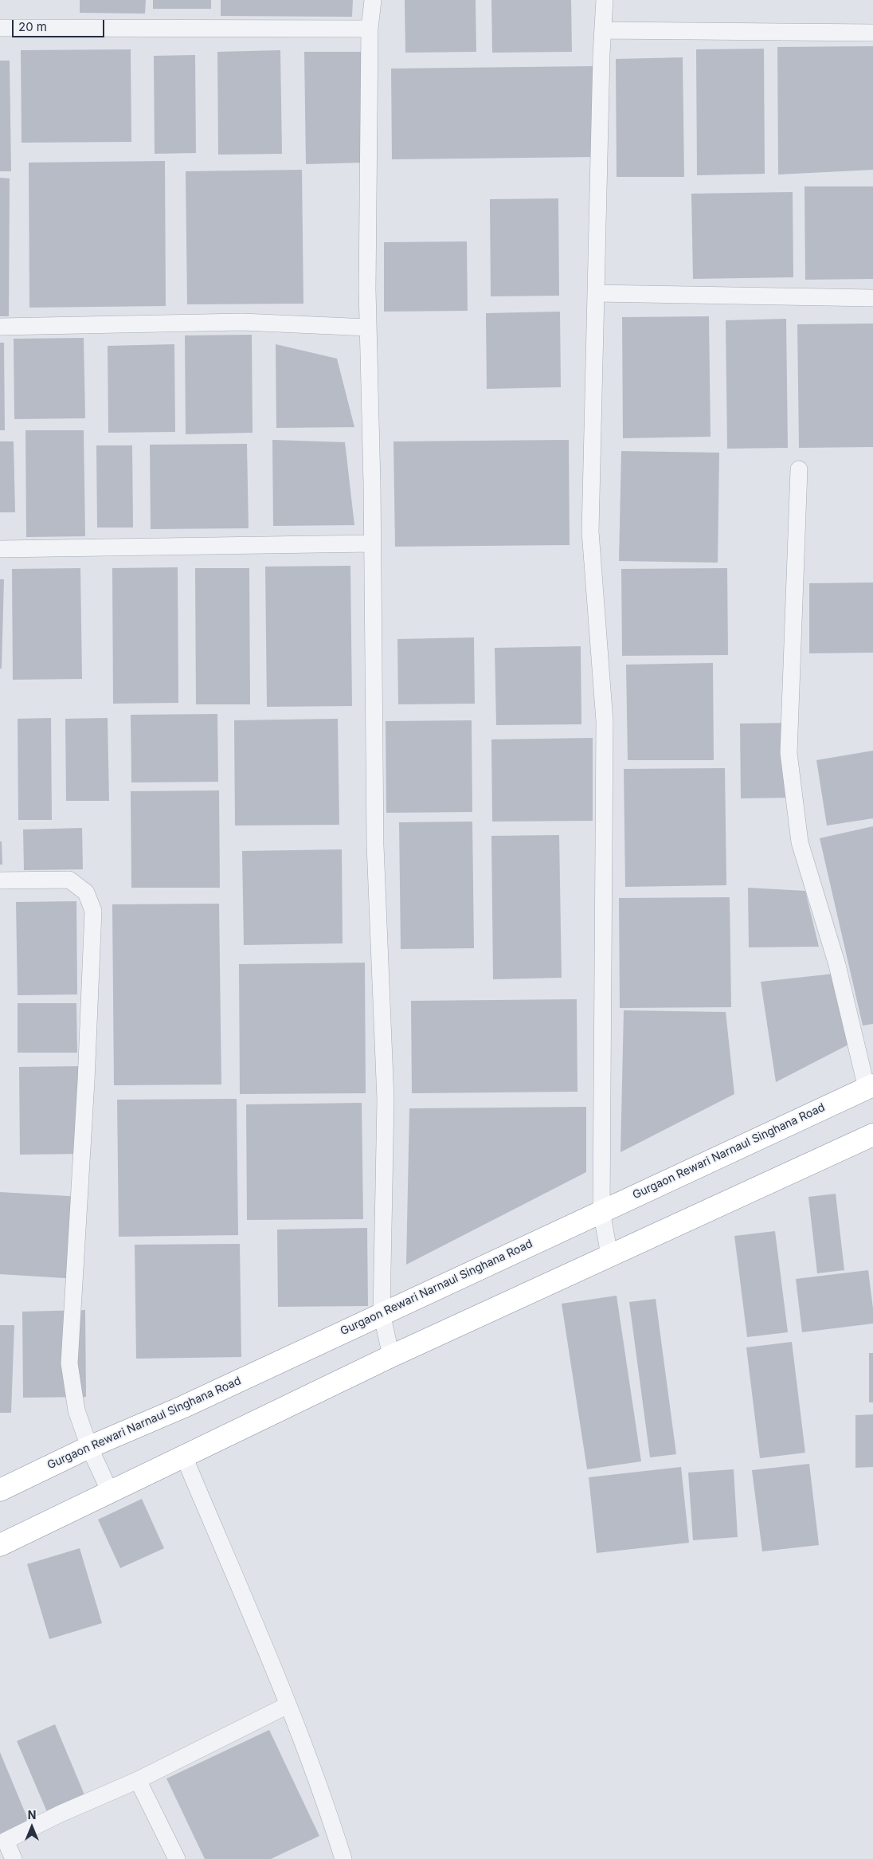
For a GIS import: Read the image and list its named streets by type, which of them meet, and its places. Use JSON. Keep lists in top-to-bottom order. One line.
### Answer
{"streets":{"highway":["Gurgaon Rewari Narnaul Singhana Road"]},"scale_bar":"20 m","north":"top"}
